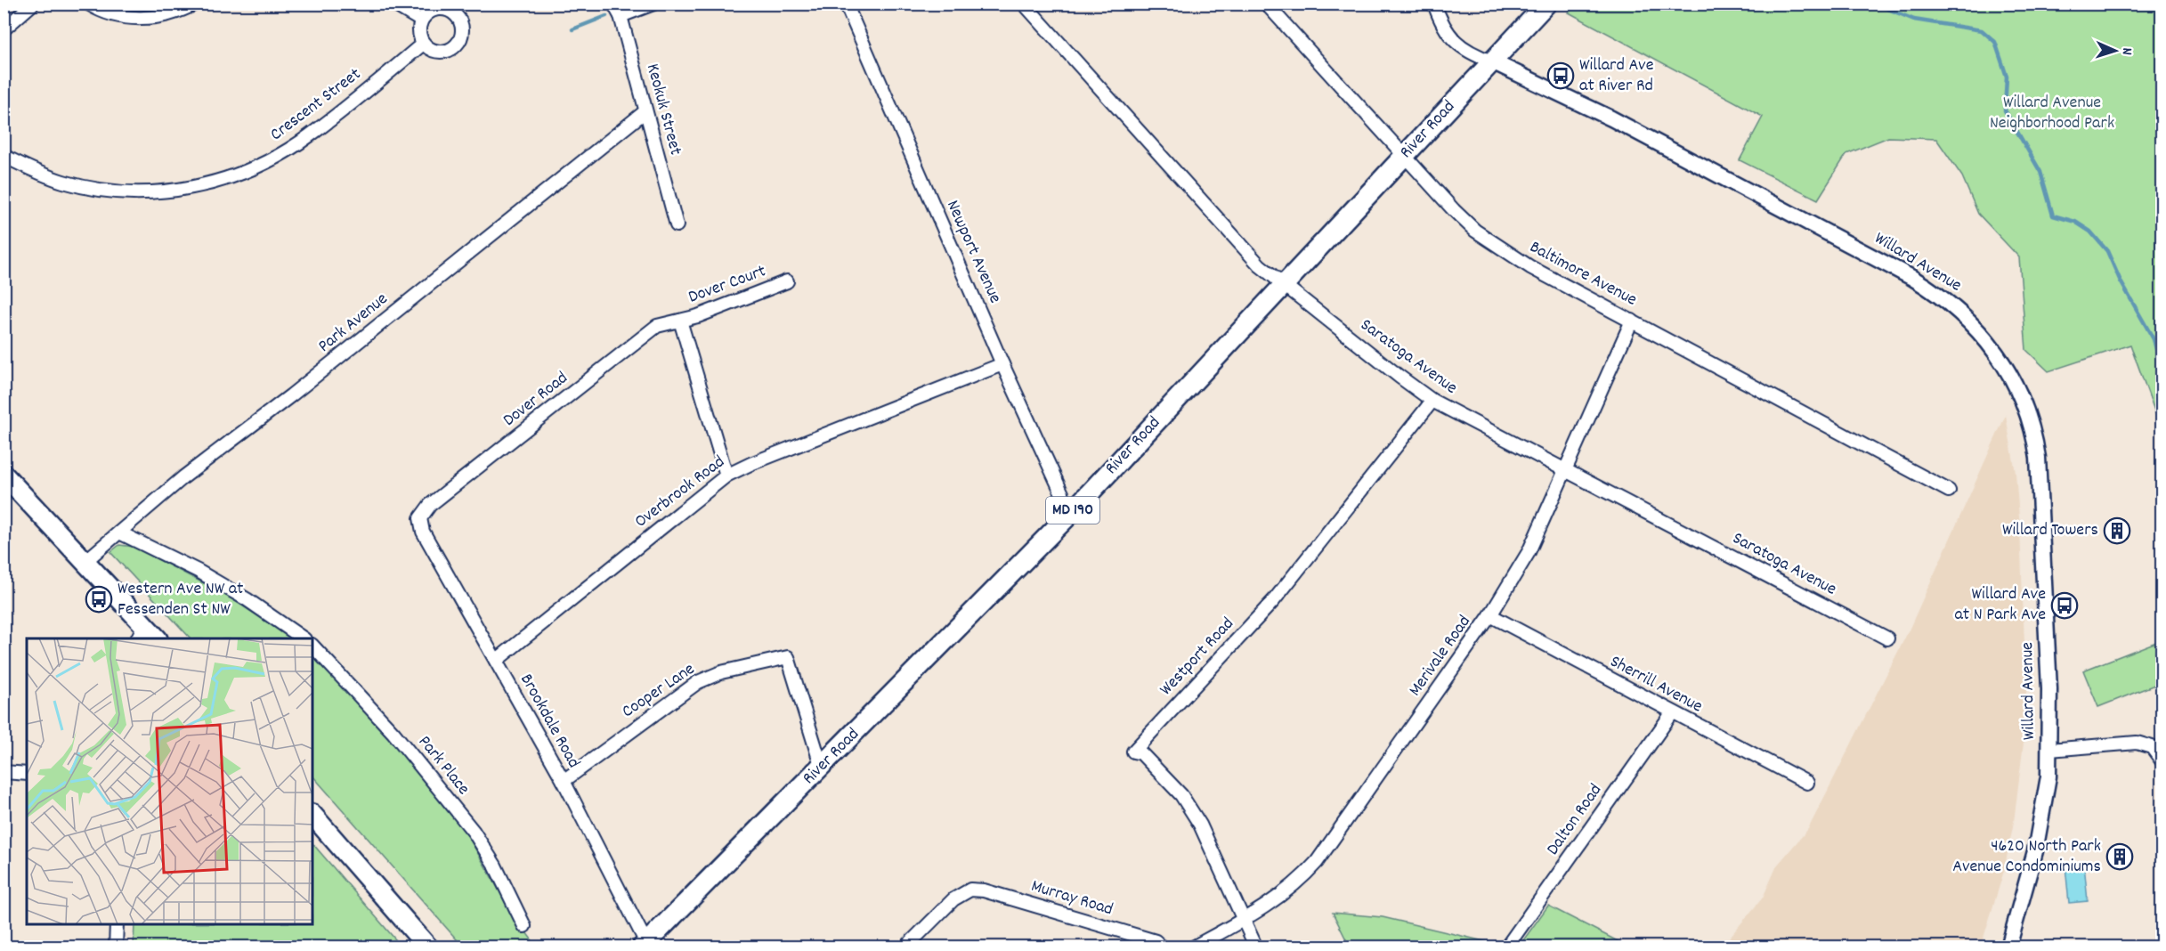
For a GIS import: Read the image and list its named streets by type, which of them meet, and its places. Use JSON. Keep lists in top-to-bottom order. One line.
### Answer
{"streets":{"main road":["River Road","MD 190"],"street":["Crescent Street","Keokuk Street","Newport Avenue","Willard Avenue","Baltimore Avenue","Dover Court","Park Avenue","Saratoga Avenue","Dover Road","Overbrook Road","Merivale Road","Westport Road","Sherrill Avenue","Cooper Lane","Brookdale Road","Park Place","Dalton Road","Murray Road"]},"crossings":[["Keokuk Street","Park Avenue"],["River Road","Newport Avenue"],["River Road","Willard Avenue"],["River Road","Baltimore Avenue"],["River Road","Saratoga Avenue"],["River Road","Cooper Lane"],["River Road","Brookdale Road"],["Newport Avenue","Overbrook Road"],["Baltimore Avenue","Merivale Road"],["Dover Court","Dover Road"],["Saratoga Avenue","Merivale Road"],["Saratoga Avenue","Westport Road"],["Dover Road","Brookdale Road"],["Overbrook Road","Brookdale Road"],["Merivale Road","Westport Road"],["Merivale Road","Sherrill Avenue"],["Sherrill Avenue","Dalton Road"],["Cooper Lane","Brookdale Road"]],"parks":["Willard Avenue Neighborhood Park"],"places":{"bus stop":["Willard Ave at River Rd","Western Ave NW at Fessenden St NW","Willard Ave at N Park Ave"],"building":["Willard Towers","4620 North Park Avenue Condominiums"]},"north":"right"}
